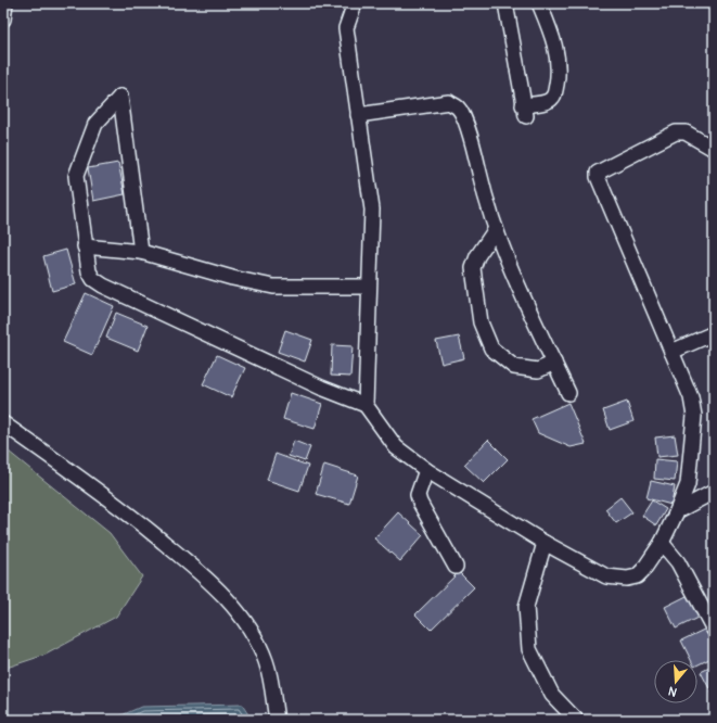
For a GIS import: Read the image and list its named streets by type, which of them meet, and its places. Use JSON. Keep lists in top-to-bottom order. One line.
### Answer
{"north":"bottom"}
